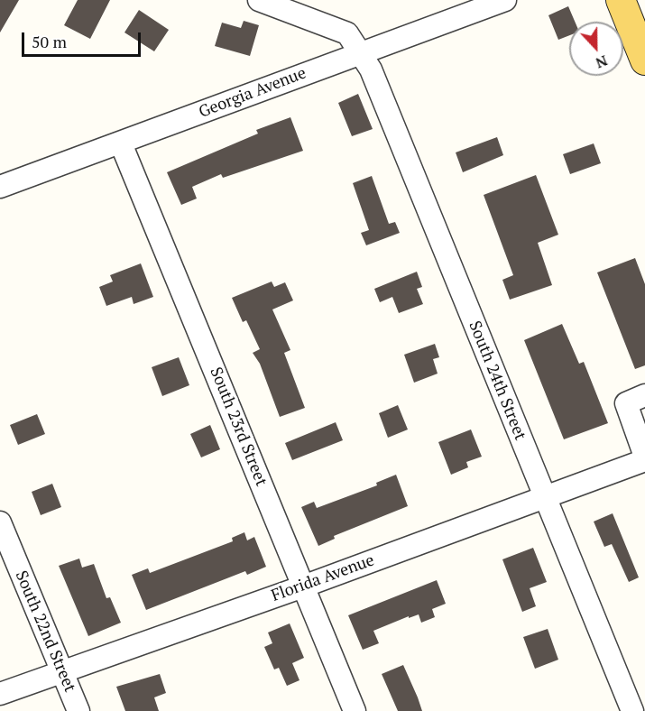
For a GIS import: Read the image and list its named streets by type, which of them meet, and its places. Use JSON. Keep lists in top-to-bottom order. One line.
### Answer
{"streets":{"street":["Georgia Avenue","South 24th Street","South 23rd Street","Florida Avenue","South 22nd Street"]},"crossings":[["Georgia Avenue","South 24th Street"],["Georgia Avenue","South 23rd Street"],["South 24th Street","Florida Avenue"],["South 23rd Street","Florida Avenue"],["Florida Avenue","South 22nd Street"]],"scale_bar":"50 m","north":"bottom"}
